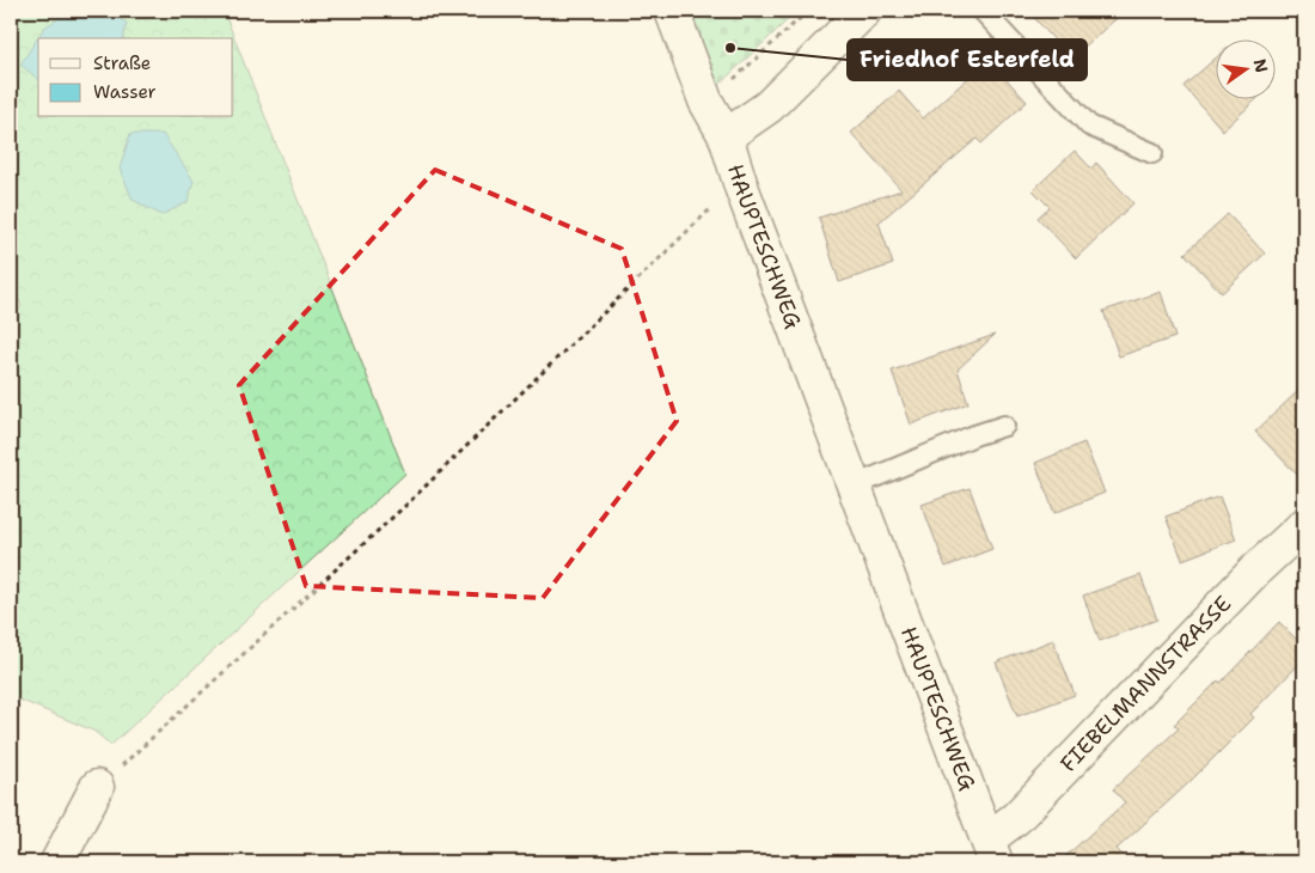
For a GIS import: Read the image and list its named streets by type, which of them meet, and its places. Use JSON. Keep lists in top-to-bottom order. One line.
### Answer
{"streets":{"street":["HAUPTESCHWEG","FIEBELMANNSTRASSE"]},"crossings":[["HAUPTESCHWEG","FIEBELMANNSTRASSE"]],"places":["Friedhof Esterfeld"],"legend":["Straße","Wasser"],"north":"right"}
